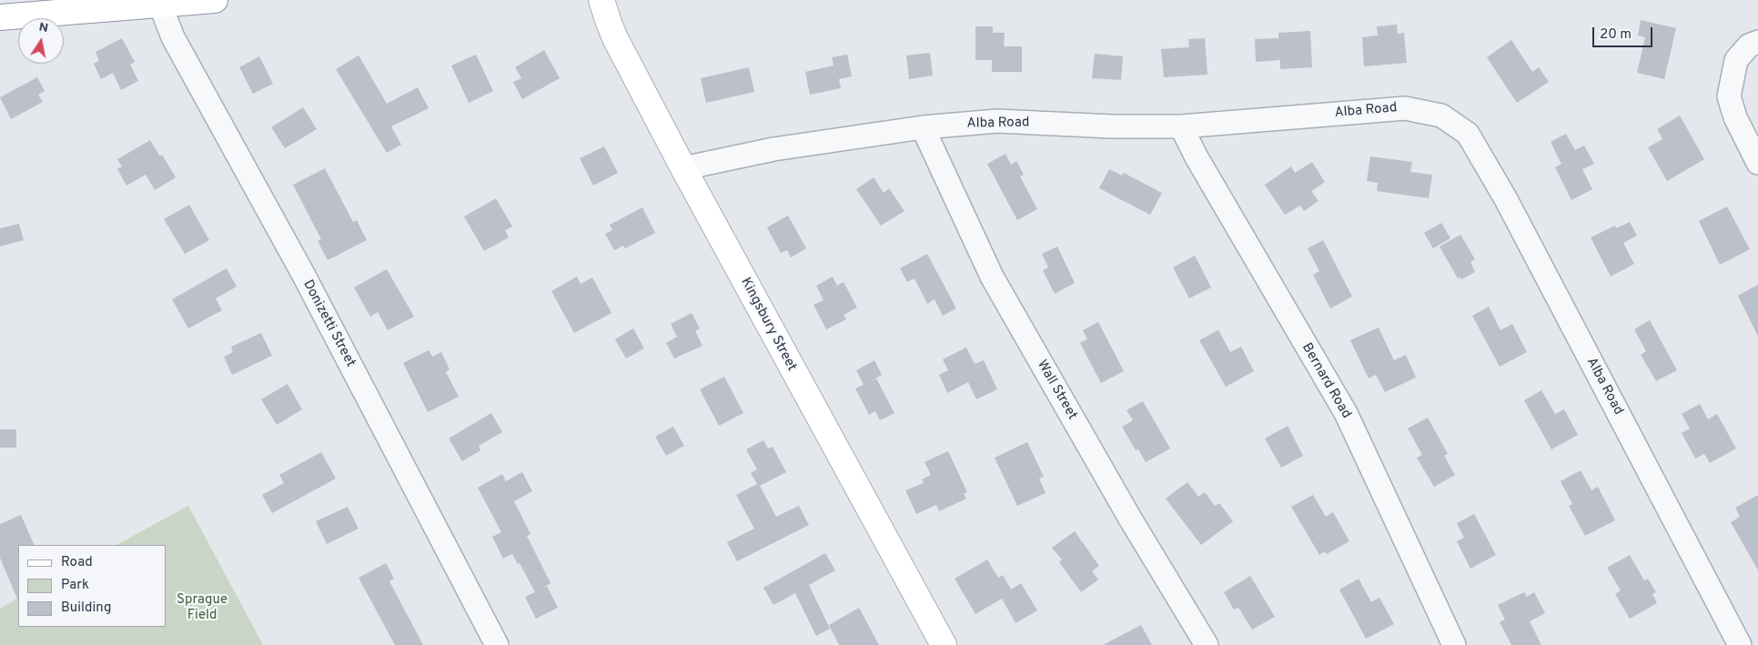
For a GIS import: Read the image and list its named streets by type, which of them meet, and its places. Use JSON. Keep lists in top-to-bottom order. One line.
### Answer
{"streets":{"main road":["Kingsbury Street"],"street":["Alba Road","Donizetti Street","Bernard Road","Wall Street"]},"crossings":[["Alba Road","Kingsbury Street"],["Alba Road","Bernard Road"],["Alba Road","Wall Street"]],"parks":["Sprague Field"],"legend":["Road","Park","Building"],"scale_bar":"20 m","north":"top"}
